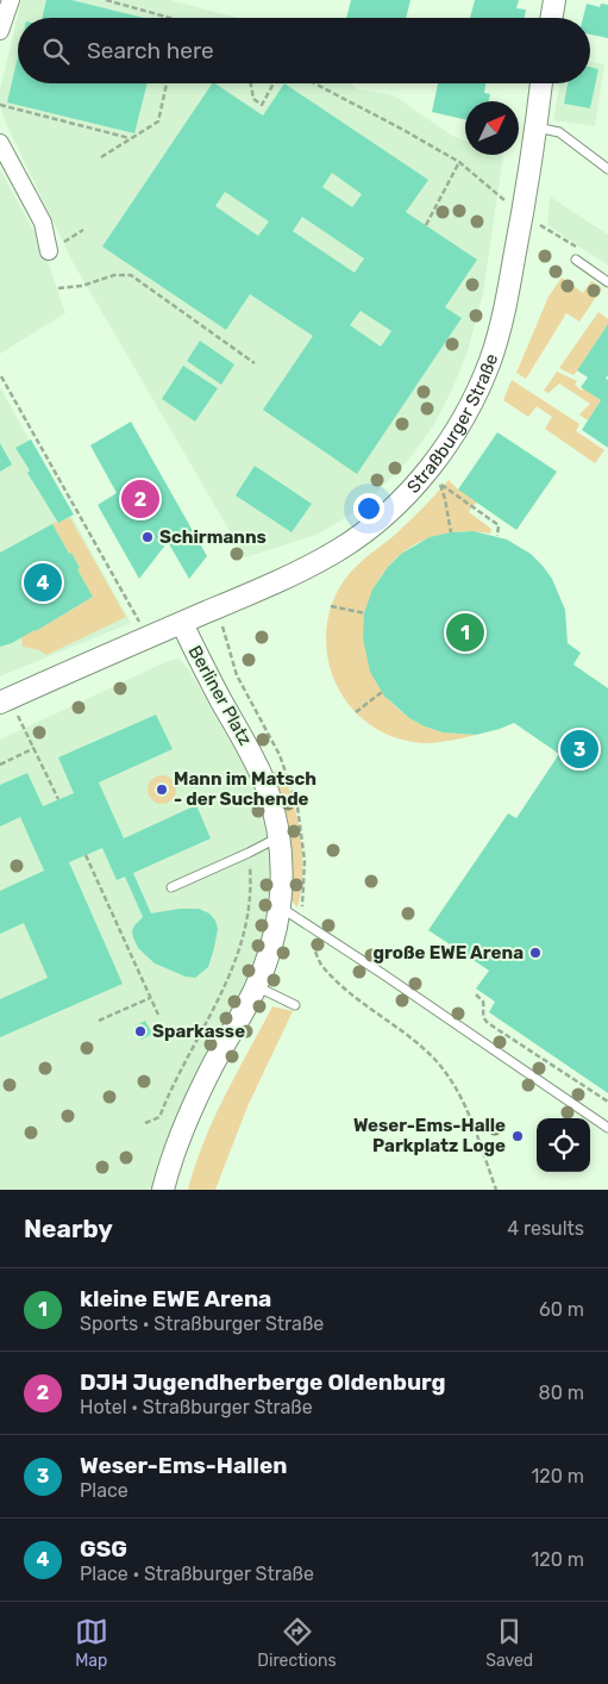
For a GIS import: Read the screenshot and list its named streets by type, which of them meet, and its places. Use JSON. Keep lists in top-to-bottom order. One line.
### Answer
{"streets":{"street":["Straßburger Straße","Berliner Platz"]},"crossings":[["Straßburger Straße","Berliner Platz"]],"places":["Schirmanns","Mann im Matsch - der Suchende","große EWE Arena","Sparkasse","Weser-Ems-Halle Parkplatz Loge"],"north":"top right","page":{"search":"Search here","pins":["2","4","1","3"],"heading":["Nearby","4 results"],"list":[{"mark":"1","name":"kleine EWE Arena","note":"Sports · Straßburger Straße","value":"60 m"},{"mark":"2","name":"DJH Jugendherberge Oldenburg","note":"Hotel · Straßburger Straße","value":"80 m"},{"mark":"3","name":"Weser-Ems-Hallen","note":"Place","value":"120 m"},{"mark":"4","name":"GSG","note":"Place · Straßburger Straße","value":"120 m"}],"nav":["Map","Directions","Saved"]}}
